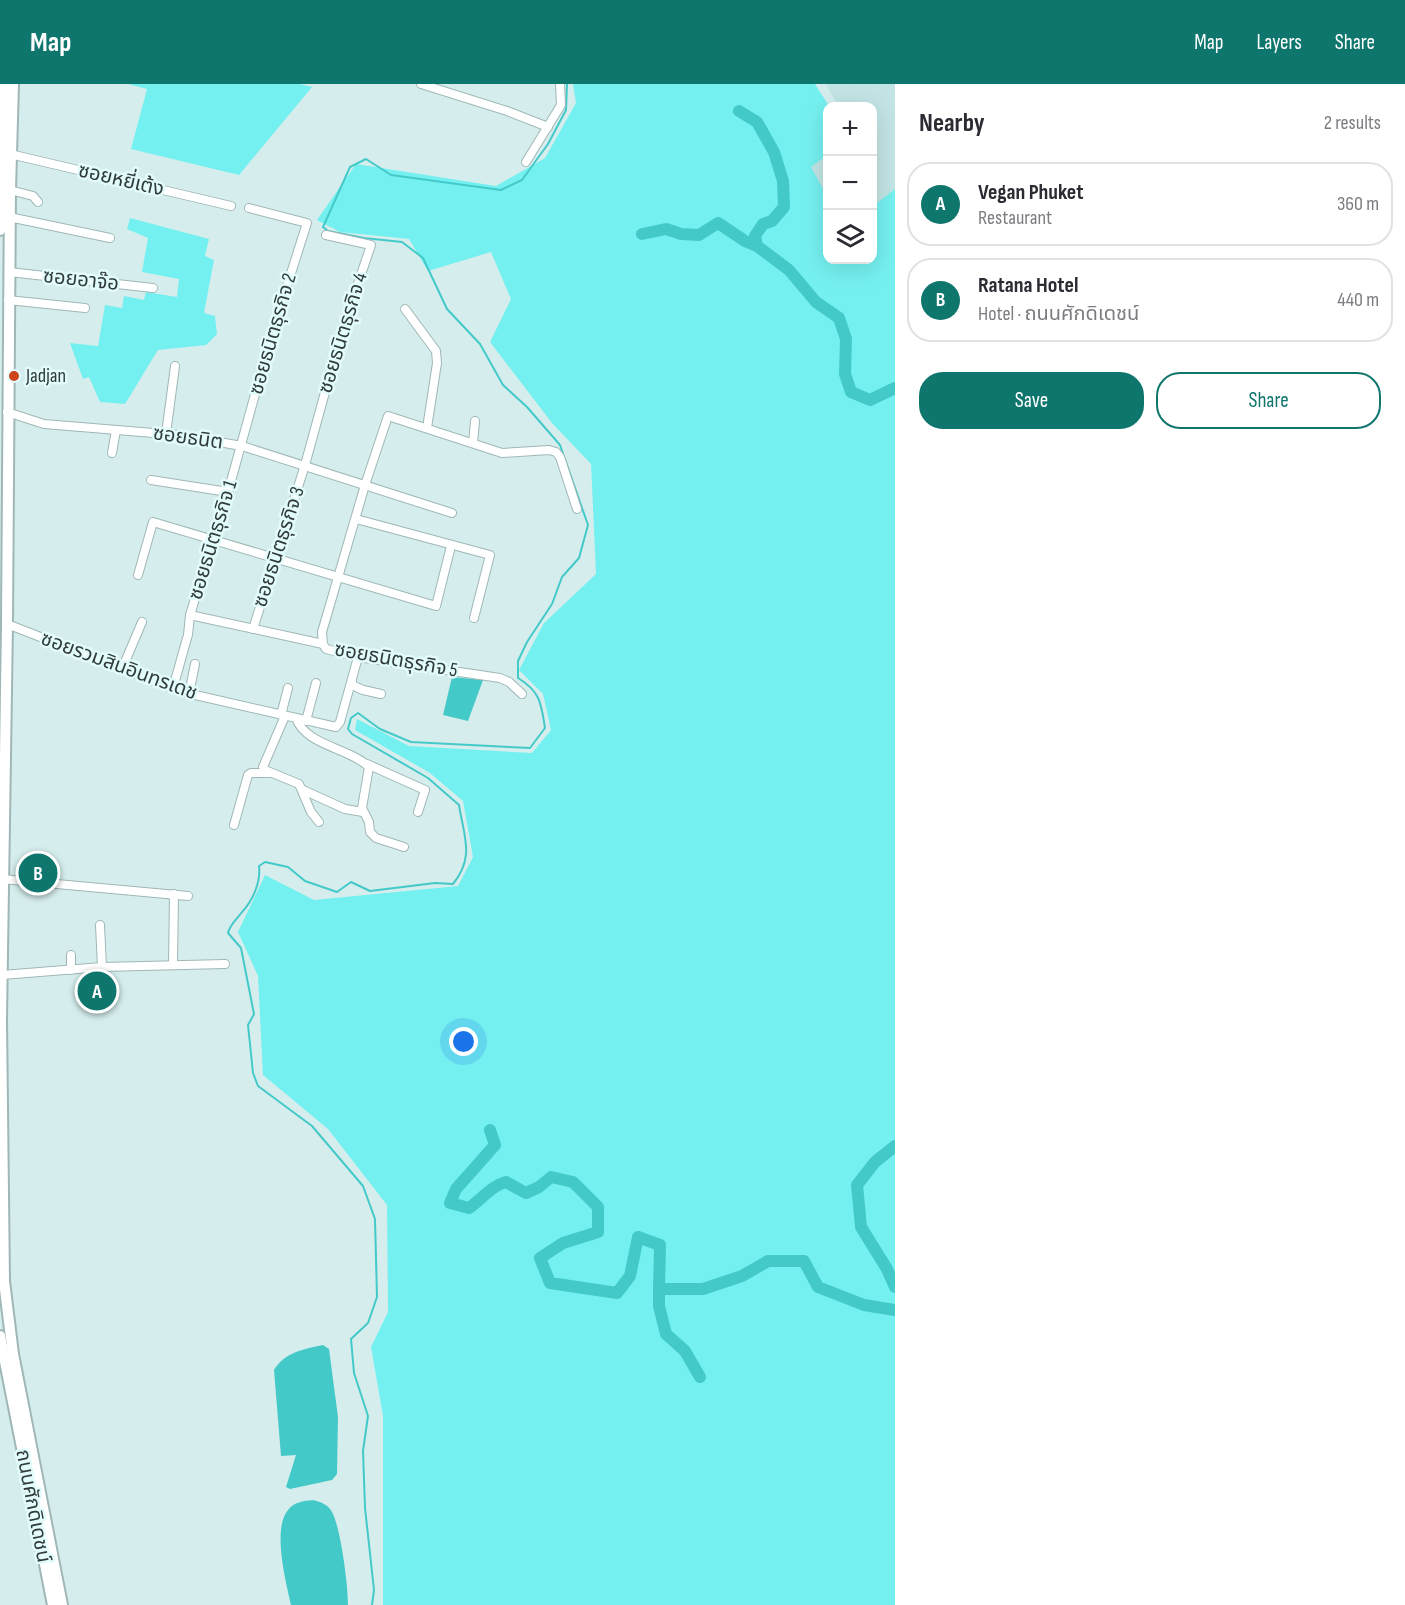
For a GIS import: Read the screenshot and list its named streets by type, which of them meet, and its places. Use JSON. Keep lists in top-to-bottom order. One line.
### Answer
{"streets":{"main road":["ถนนศักดิเดชน์"],"street":["ซอยหยี่เต้ง","ซอยอาจ๊อ","ซอยธนิตธุรกิจ 4","ซอยธนิตธุรกิจ 2","ซอยธนิต","ซอยธนิตธุรกิจ 1","ซอยธนิตธุรกิจ 3","ซอยธนิตธุรกิจ 5","ซอยรวมสินอินทรเดช"]},"crossings":[["ซอยธนิตธุรกิจ 4","ซอยธนิต"],["ซอยธนิตธุรกิจ 4","ซอยธนิตธุรกิจ 3"],["ซอยธนิตธุรกิจ 2","ซอยธนิต"],["ซอยธนิตธุรกิจ 2","ซอยธนิตธุรกิจ 1"],["ซอยธนิต","ซอยธนิตธุรกิจ 1"],["ซอยธนิต","ซอยธนิตธุรกิจ 3"],["ซอยธนิต","ซอยธนิตธุรกิจ 5"],["ซอยธนิตธุรกิจ 1","ซอยรวมสินอินทรเดช"]],"places":["Jadjan"],"page":{"header":"Map","nav":["Map","Layers","Share"],"heading":["Nearby","2 results"],"map_buttons":["+","−"],"list":[{"mark":"A","name":"Vegan Phuket","note":"Restaurant","value":"360 m"},{"mark":"B","name":"Ratana Hotel","note":"Hotel · ถนนศักดิเดชน์","value":"440 m"}],"buttons":["Save","Share"],"pins":["B","A"]}}
